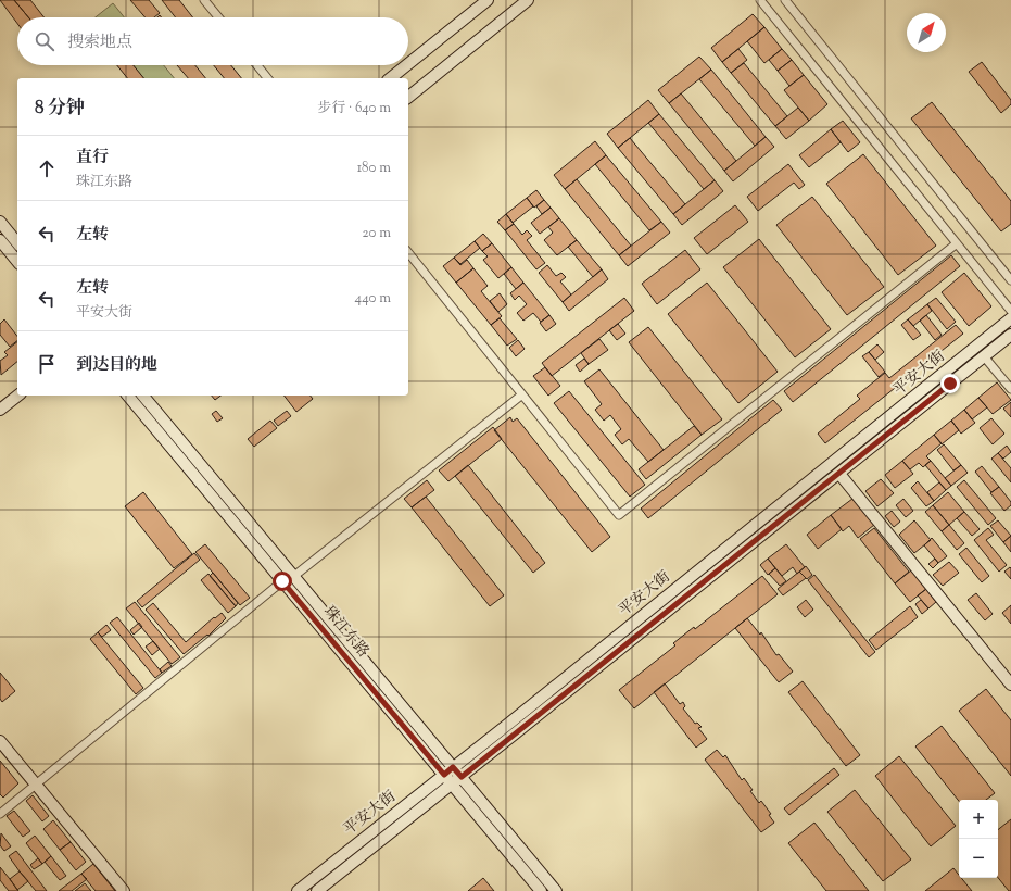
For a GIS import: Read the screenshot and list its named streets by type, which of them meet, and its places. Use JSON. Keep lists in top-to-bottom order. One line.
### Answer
{"streets":{"main road":["平安大街","珠江东路"]},"crossings":[["平安大街","珠江东路"]],"north":"top right","page":{"search":"搜索地点","heading":["8 分钟","步行 · 640 m"],"list":[["直行","珠江东路","180 m"],["左转","20 m"],["左转","平安大街","440 m"],"到达目的地"],"map_buttons":["+","−"]}}
